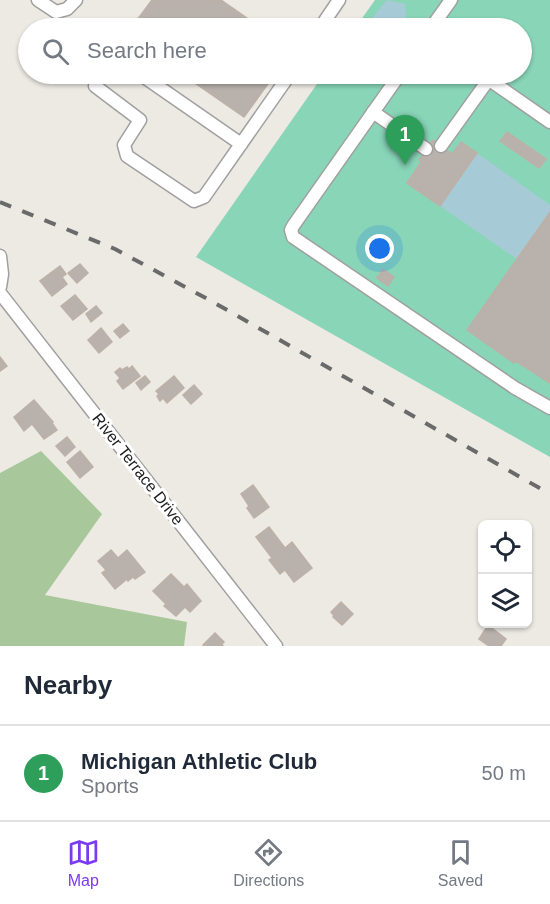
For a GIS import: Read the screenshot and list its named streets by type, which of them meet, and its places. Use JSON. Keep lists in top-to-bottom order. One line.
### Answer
{"streets":{"street":["River Terrace Drive"]},"page":{"search":"Search here","pins":"1","heading":"Nearby","list":[{"mark":"1","name":"Michigan Athletic Club","note":"Sports","value":"50 m"}],"nav":["Map","Directions","Saved"]}}
